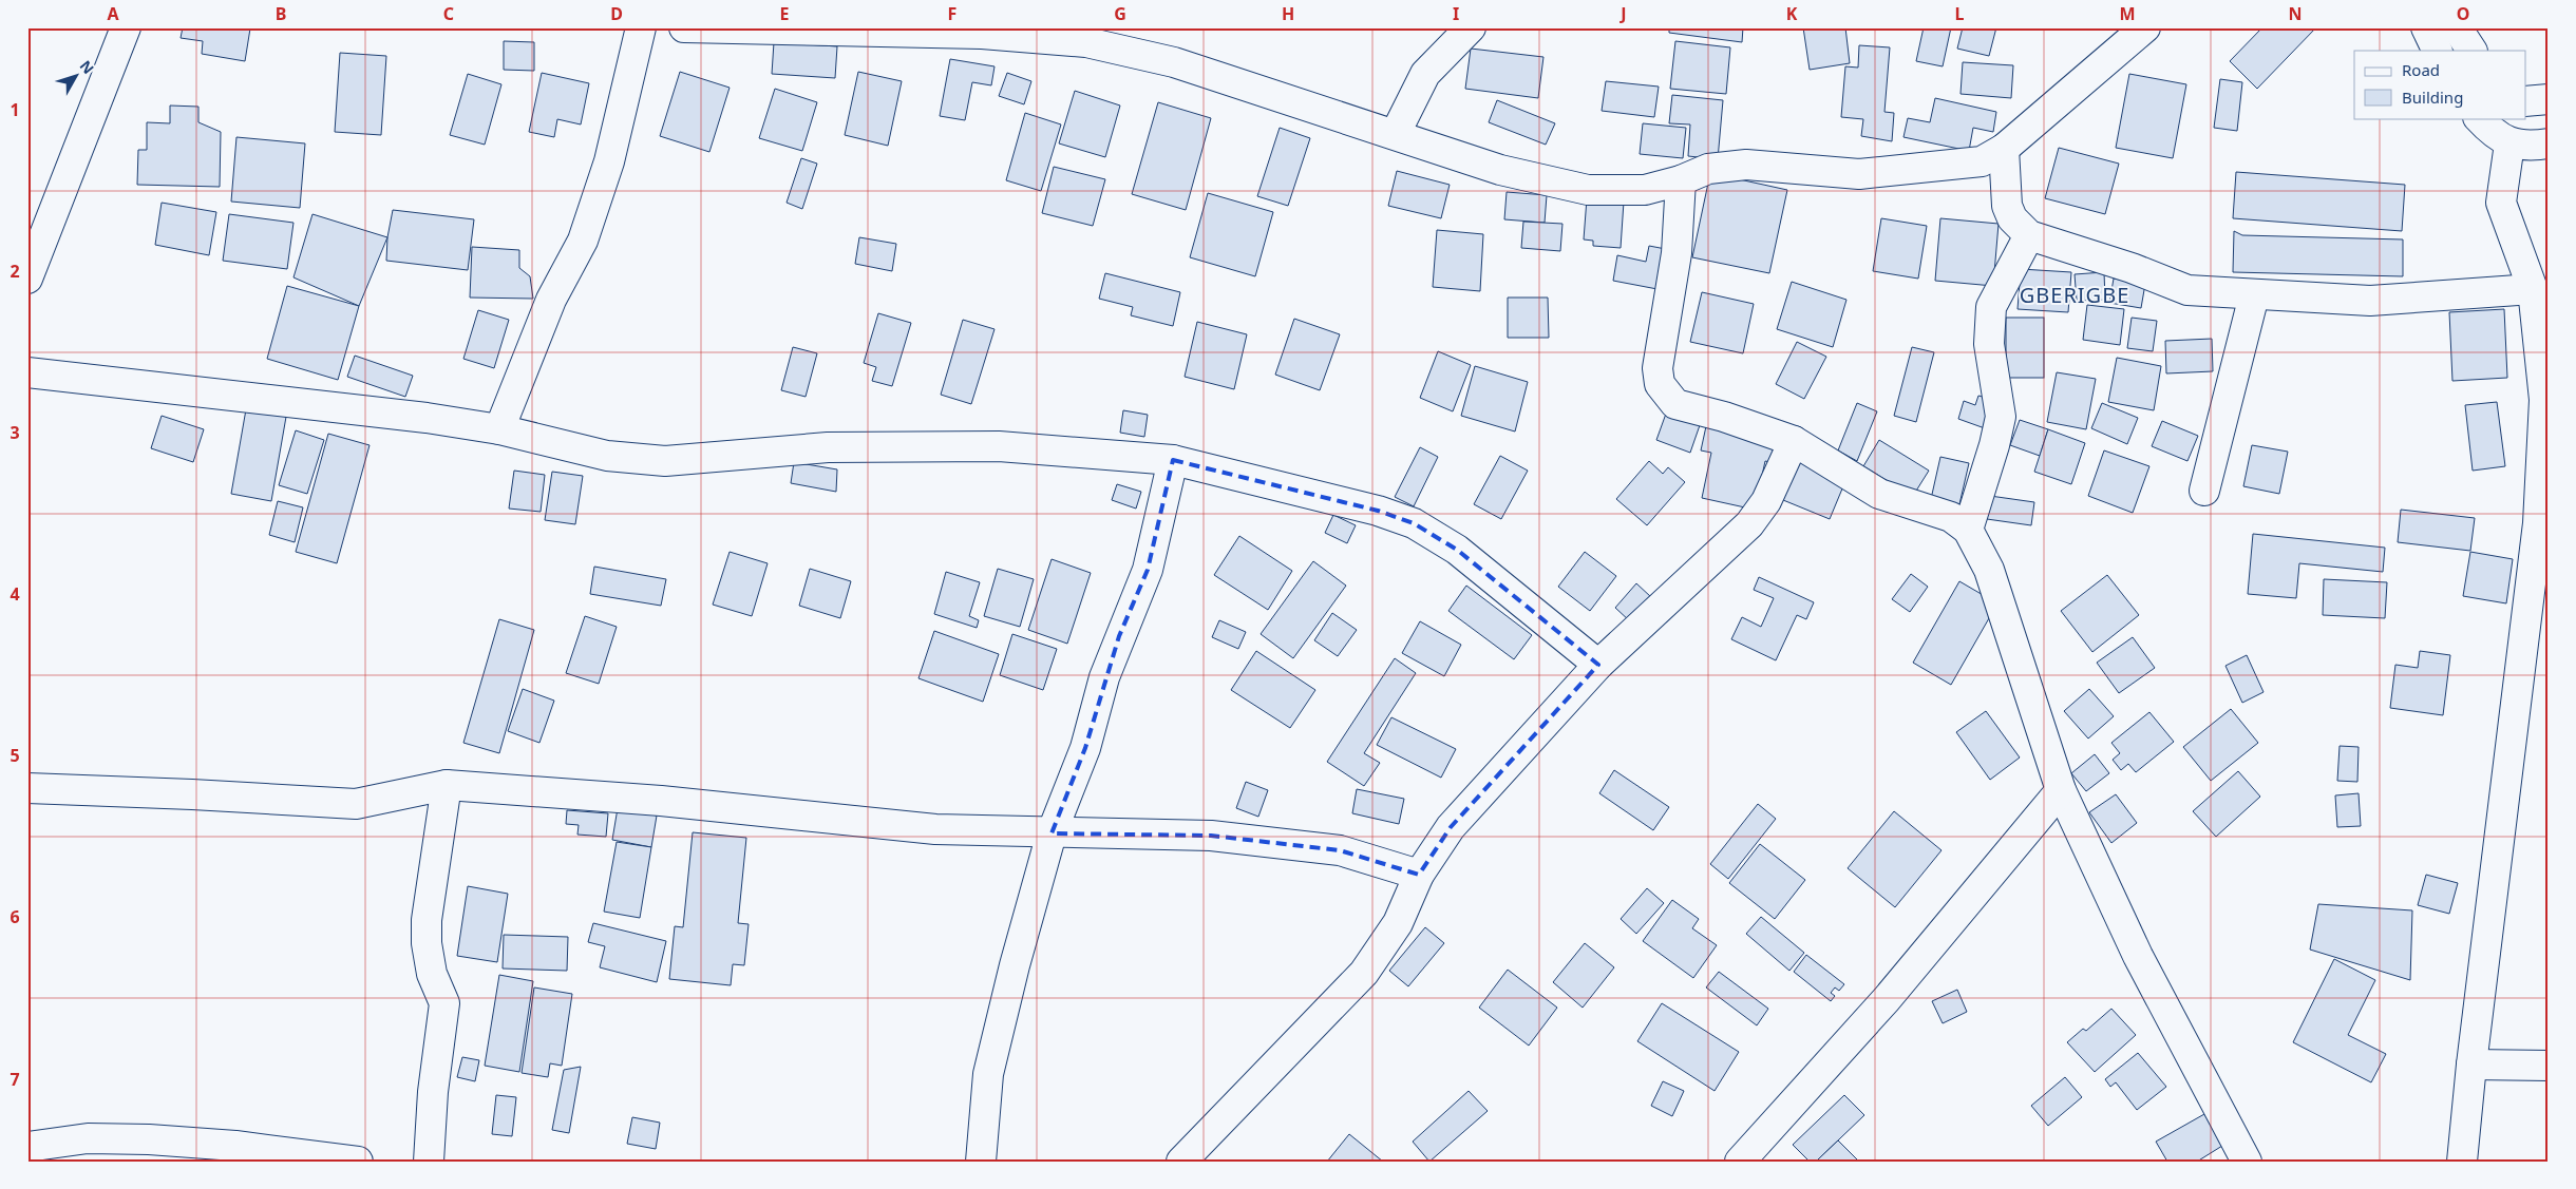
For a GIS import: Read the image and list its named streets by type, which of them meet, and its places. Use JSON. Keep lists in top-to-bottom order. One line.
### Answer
{"districts":["GBERIGBE"],"legend":["Road","Building"],"north":"top right","grid":{"columns":["A","B","C","D","E","F","G","H","I","J","K","L","M","N","O"],"rows":["1","2","3","4","5","6","7"]}}
